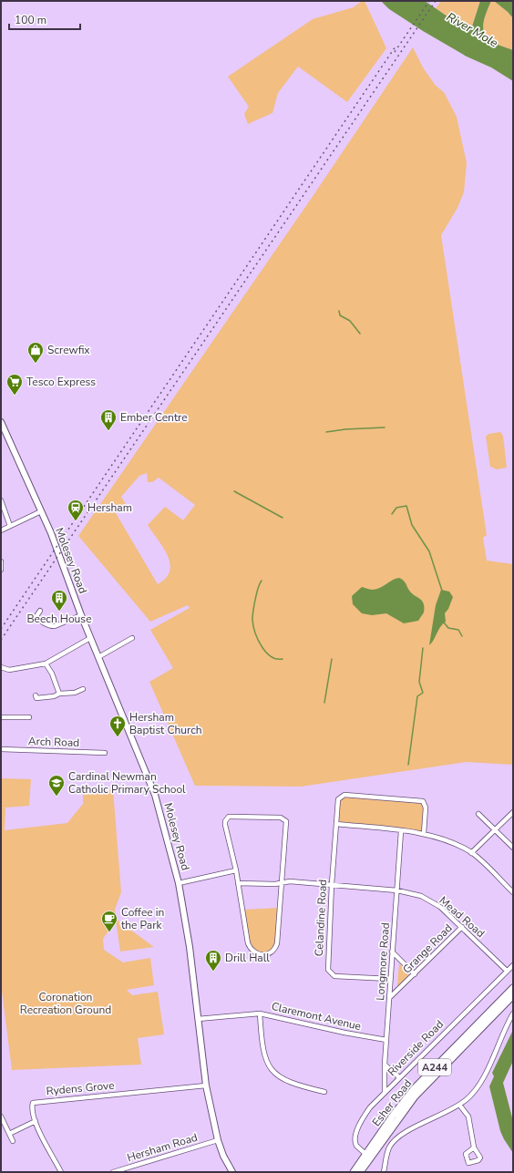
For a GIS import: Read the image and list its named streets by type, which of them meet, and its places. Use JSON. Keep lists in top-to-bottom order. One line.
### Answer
{"streets":{"main road":["A244","Esher Road"],"street":["Molesey Road","Arch Road","Mead Road","Celandine Road","Grange Road","Longmore Road","Claremont Avenue","Riverside Road","Rydens Grove","Hersham Road"]},"crossings":[["Molesey Road","Claremont Avenue"],["Molesey Road","Rydens Grove"],["Molesey Road","Hersham Road"],["Mead Road","Celandine Road"],["Mead Road","Grange Road"],["Mead Road","Longmore Road"],["Mead Road","Riverside Road"],["Celandine Road","Longmore Road"],["Grange Road","Longmore Road"],["Longmore Road","Claremont Avenue"],["Longmore Road","Riverside Road"],["Riverside Road","Esher Road"]],"water":["River Mole"],"parks":["Coronation Recreation Ground"],"places":{"shop":["Screwfix"],"supermarket":["Tesco Express"],"building":["Ember Centre","Beech House","Drill Hall"],"station":["Hersham"],"church":["Hersham Baptist Church"],"school or university":["Cardinal Newman Catholic Primary School"],"cafe":["Coffee in the Park"]},"scale_bar":"100 m"}
